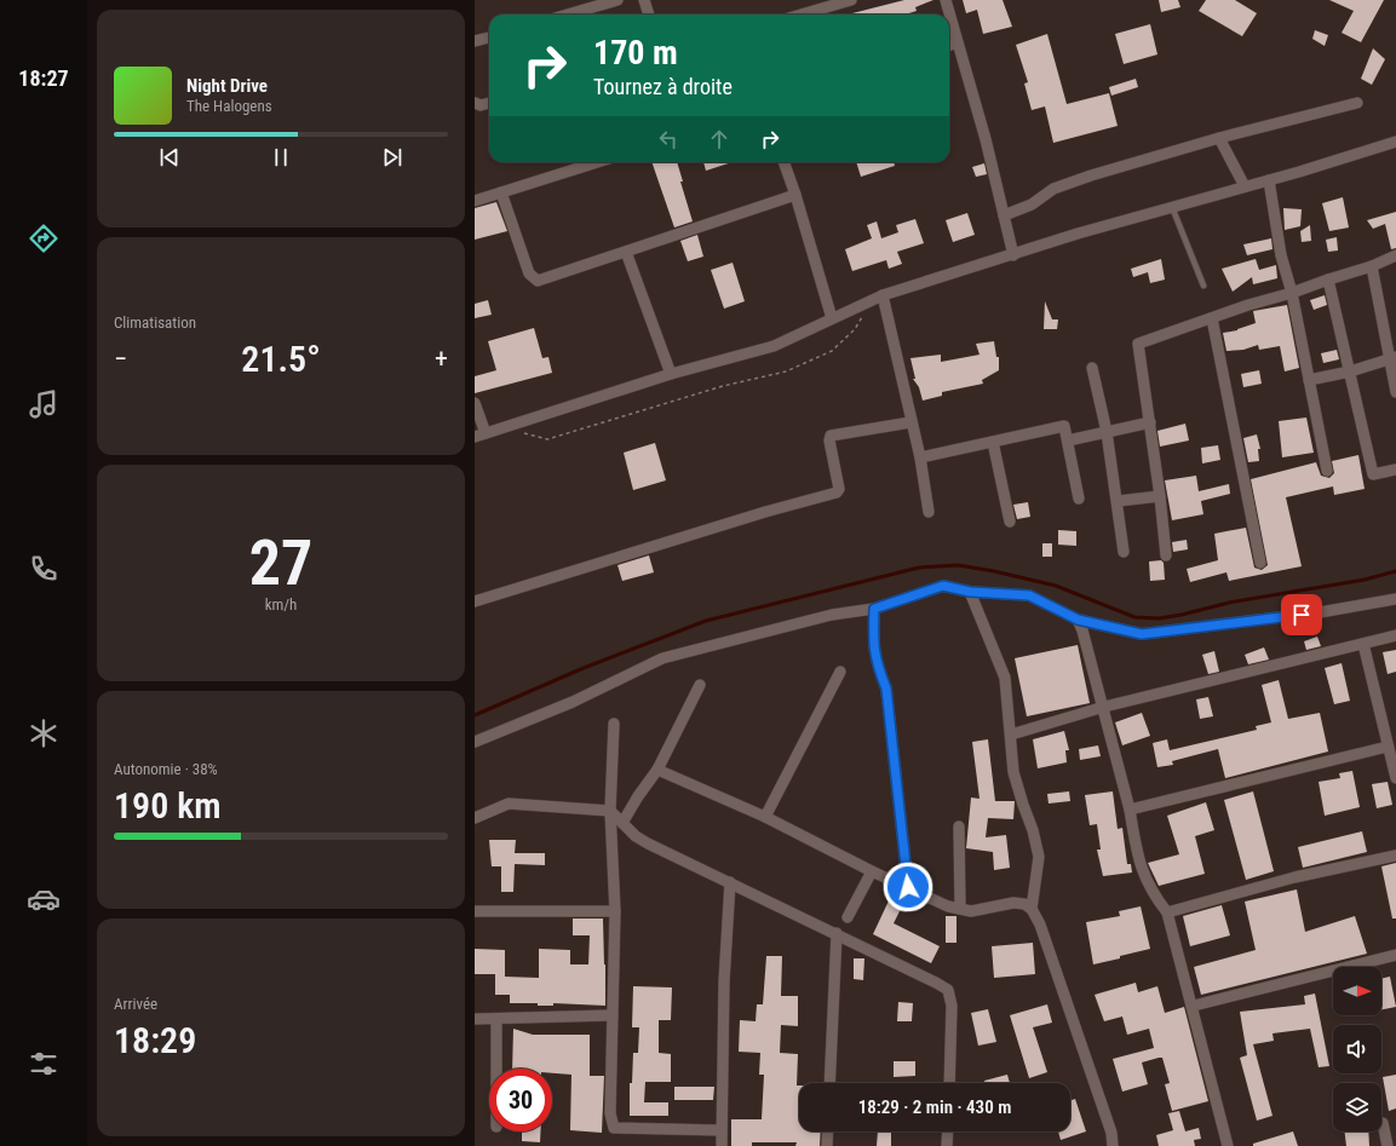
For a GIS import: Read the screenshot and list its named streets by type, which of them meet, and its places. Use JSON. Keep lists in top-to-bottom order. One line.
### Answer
{"north":"right","page":{"tabs":"18:27","turn":["170 m","Tournez à droite"],"song":["Night Drive","The Halogens"],"tile":["Climatisation",["27","km/h"],["Autonomie · 38%","190 km"],["Arrivée","18:29"]],"heat":["−","21.5°","+"],"limit":"30","trip":"18:29 · 2 min · 430 m"}}
